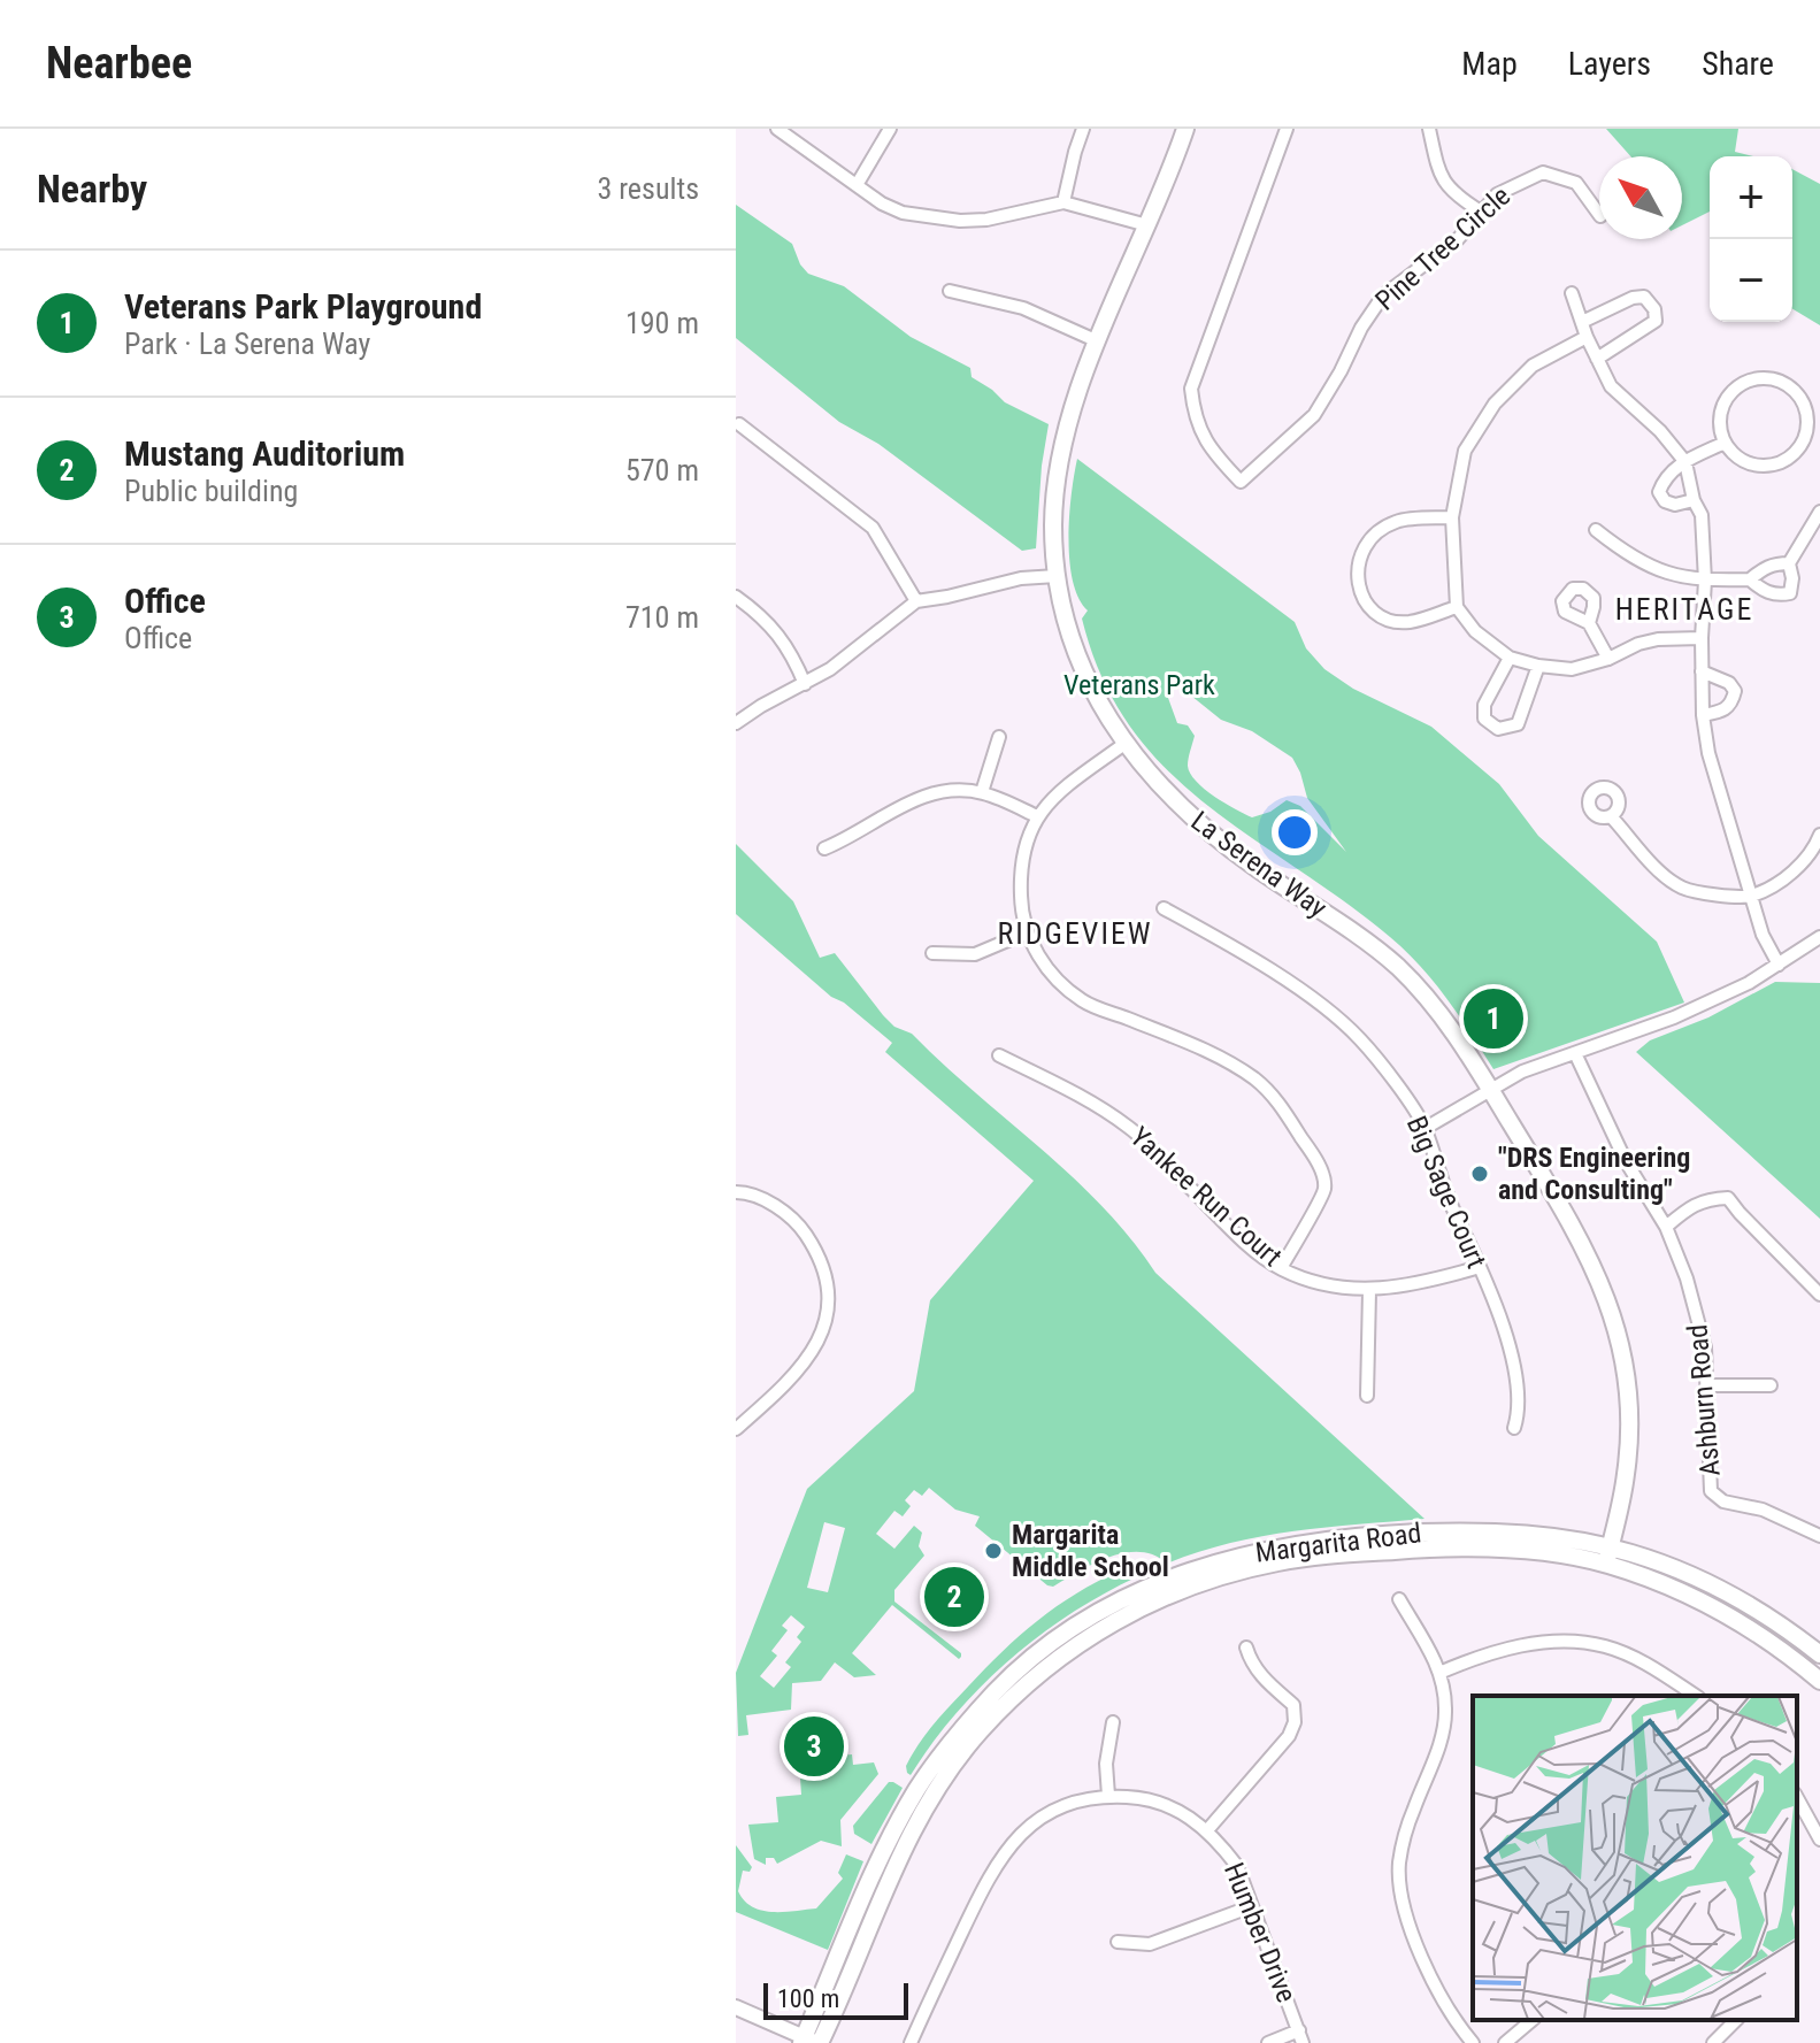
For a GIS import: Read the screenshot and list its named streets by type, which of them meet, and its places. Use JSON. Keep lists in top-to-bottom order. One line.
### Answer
{"streets":{"main road":["La Serena Way","Margarita Road"],"street":["Pine Tree Circle","Big Sage Court","Yankee Run Court","Ashburn Road","Humber Drive"]},"crossings":[["La Serena Way","Margarita Road"],["Big Sage Court","Yankee Run Court"]],"districts":["HERITAGE","RIDGEVIEW"],"parks":["Veterans Park"],"places":["\"DRS Engineering and Consulting\"","Margarita Middle School"],"scale_bar":"100 m","north":"top left","page":{"header":"Nearbee","nav":["Map","Layers","Share"],"heading":["Nearby","3 results"],"map_buttons":["+","−"],"list":[{"mark":"1","name":"Veterans Park Playground","note":"Park · La Serena Way","value":"190 m"},{"mark":"2","name":"Mustang Auditorium","note":"Public building","value":"570 m"},{"mark":"3","name":"Office","note":"Office","value":"710 m"}],"pins":["1","2","3"],"scale":"100 m"}}
